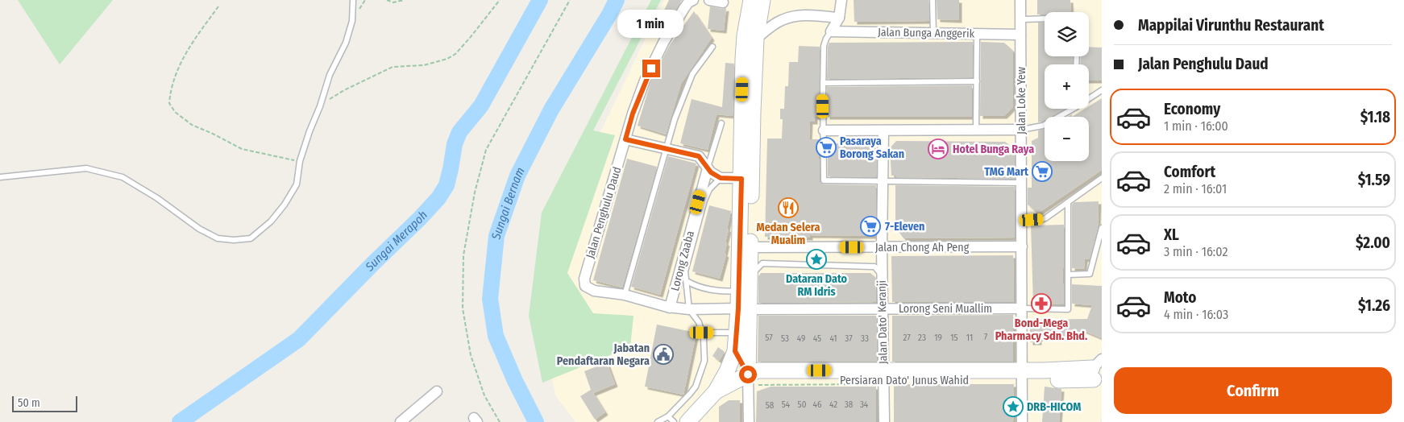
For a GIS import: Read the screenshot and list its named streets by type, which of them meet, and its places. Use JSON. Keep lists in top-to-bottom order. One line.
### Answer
{"streets":{"main road":["Persiaran Dato' Junus Wahid"],"street":["Jalan Bunga Anggerik","Jalan Loke Yew","Jalan Penghulu Daud","Jalan Chong Ah Peng","Lorong Zaaba","Lorong Seni Muallim","Jalan Dato' Keranji"]},"crossings":[["Jalan Bunga Anggerik","Jalan Loke Yew"],["Jalan Loke Yew","Jalan Chong Ah Peng"],["Jalan Loke Yew","Lorong Seni Muallim"],["Jalan Loke Yew","Persiaran Dato' Junus Wahid"],["Jalan Penghulu Daud","Lorong Zaaba"],["Jalan Penghulu Daud","Lorong Seni Muallim"],["Jalan Chong Ah Peng","Jalan Dato' Keranji"],["Lorong Seni Muallim","Jalan Dato' Keranji"],["Jalan Dato' Keranji","Persiaran Dato' Junus Wahid"]],"water":["Sungai Bernam","Sungai Merapoh"],"places":{"supermarket":["Pasaraya Borong Sakan","TMG Mart","7-Eleven"],"hotel":["Hotel Bunga Raya"],"restaurant":["Medan Selera Mualim"],"place":["Dataran Dato RM Idris","DRB-HICOM"],"pharmacy":["Bond-Mega Pharmacy Sdn. Bhd."],"public building":["Jabatan Pendaftaran Negara"]},"house_numbers":["7","57","27","23","19","15","11","53","49","45","41","37","33","54","50","46","42","38","34","58"],"scale_bar":"50 m","page":{"banner":["Mappilai Virunthu Restaurant","Jalan Penghulu Daud"],"bubble":"1 min","map_buttons":["+","−"],"list":[{"name":"Economy","note":"1 min · 16:00","value":"$1.18"},{"name":"Comfort","note":"2 min · 16:01","value":"$1.59"},{"name":"XL","note":"3 min · 16:02","value":"$2.00"},{"name":"Moto","note":"4 min · 16:03","value":"$1.26"}],"buttons":"Confirm","scale":"50 m"}}
